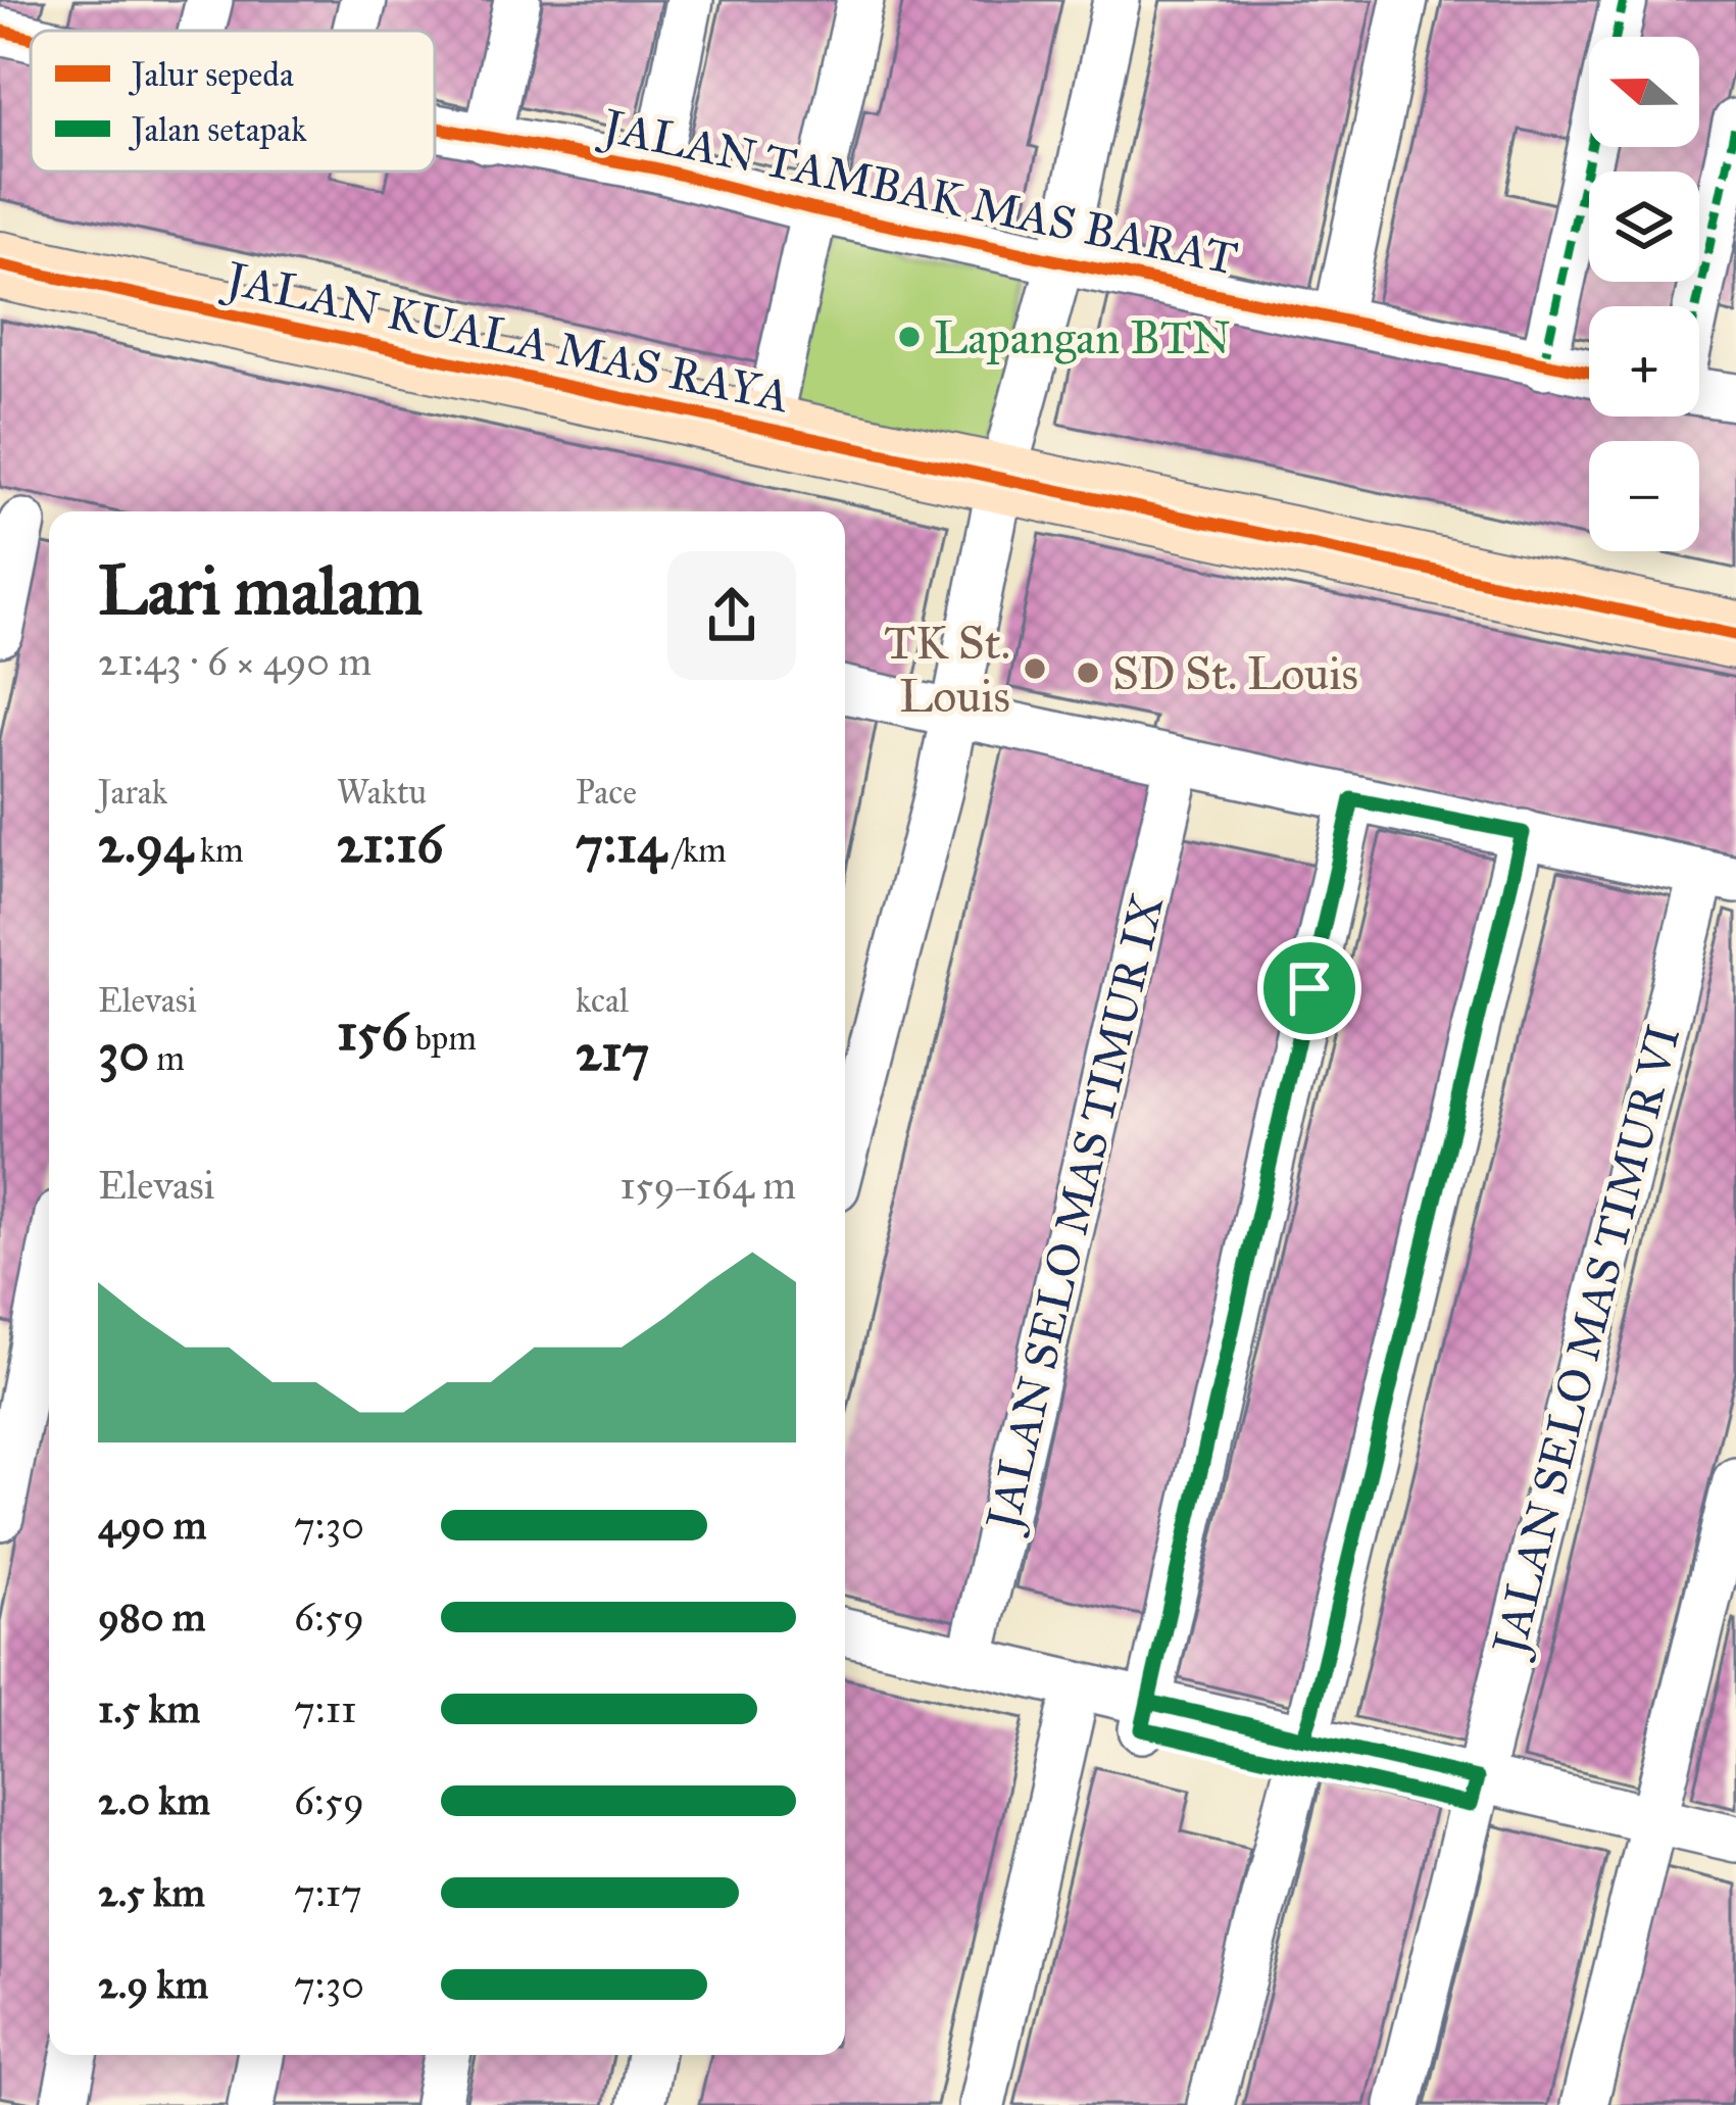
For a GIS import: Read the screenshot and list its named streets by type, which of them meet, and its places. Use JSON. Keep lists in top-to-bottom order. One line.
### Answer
{"streets":{"street":["JALAN TAMBAK MAS BARAT","JALAN KUALA MAS RAYA","JALAN SELO MAS TIMUR IX","JALAN SELO MAS TIMUR VI"]},"places":["Lapangan BTN","TK St. Louis","SD St. Louis"],"legend":["Jalur sepeda","Jalan setapak"],"north":"left","page":{"map_buttons":["+","−"],"heading":["Lari malam","21:43 · 6 × 490 m"],"stats":[["Jarak","2.94 km"],["Waktu","21:16"],["Pace","7:14 /km"],["Elevasi","30 m"],["156 bpm"],["kcal","217"]],"chart":["Elevasi","159–164 m"],"list":[{"name":"490 m","note":"7:30"},{"name":"980 m","note":"6:59"},{"name":"1.5 km","note":"7:11"},{"name":"2.0 km","note":"6:59"},{"name":"2.5 km","note":"7:17"},{"name":"2.9 km","note":"7:30"}]}}
